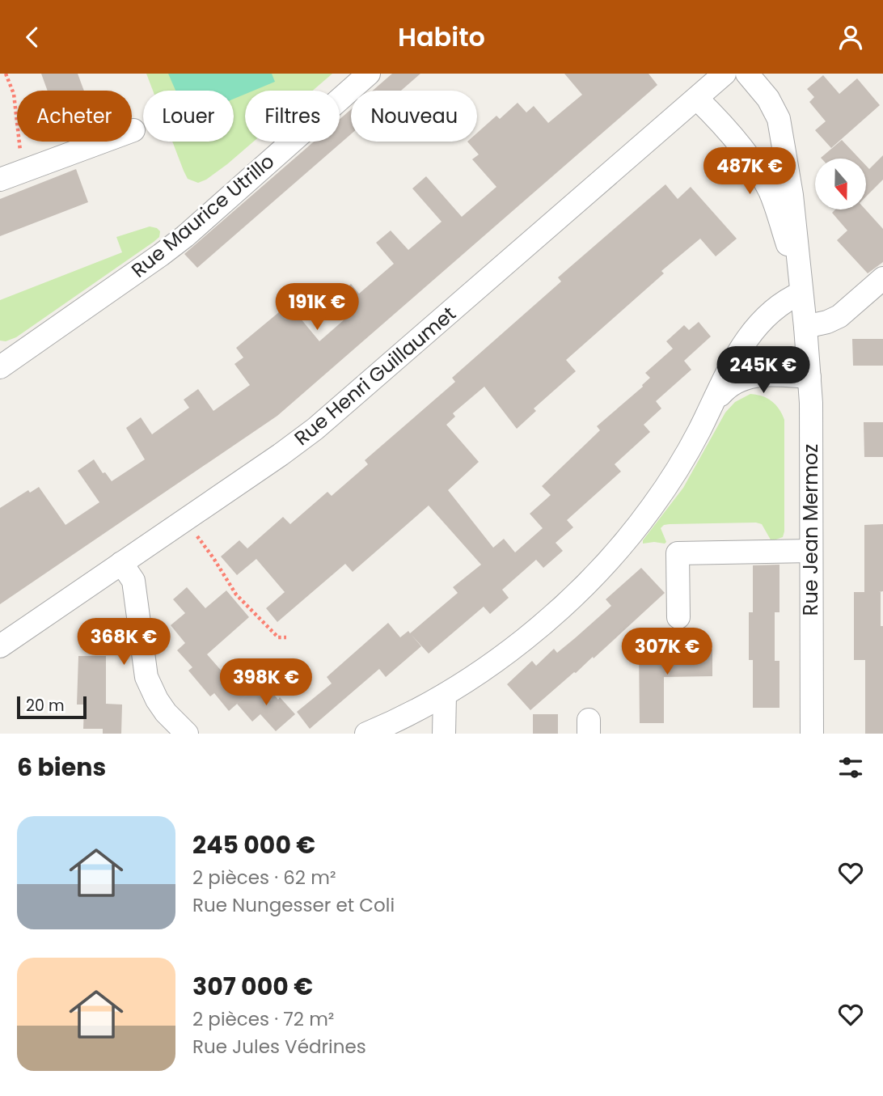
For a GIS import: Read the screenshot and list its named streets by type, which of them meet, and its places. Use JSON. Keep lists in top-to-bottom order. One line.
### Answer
{"streets":{"street":["Rue Maurice Utrillo","Rue Henri Guillaumet","Rue Jean Mermoz"]},"crossings":[["Rue Henri Guillaumet","Rue Jean Mermoz"]],"scale_bar":"20 m","north":"bottom","page":{"header":"Habito","chip":["Acheter","Louer","Filtres","Nouveau"],"price":["487K €","191K €","245K €","368K €","307K €","398K €"],"scale":"20 m","heading":"6 biens","list":[{"name":"245 000 €","note":"2 pièces · 62 m² · Rue Nungesser et Coli"},{"name":"307 000 €","note":"2 pièces · 72 m² · Rue Jules Védrines"}]}}
